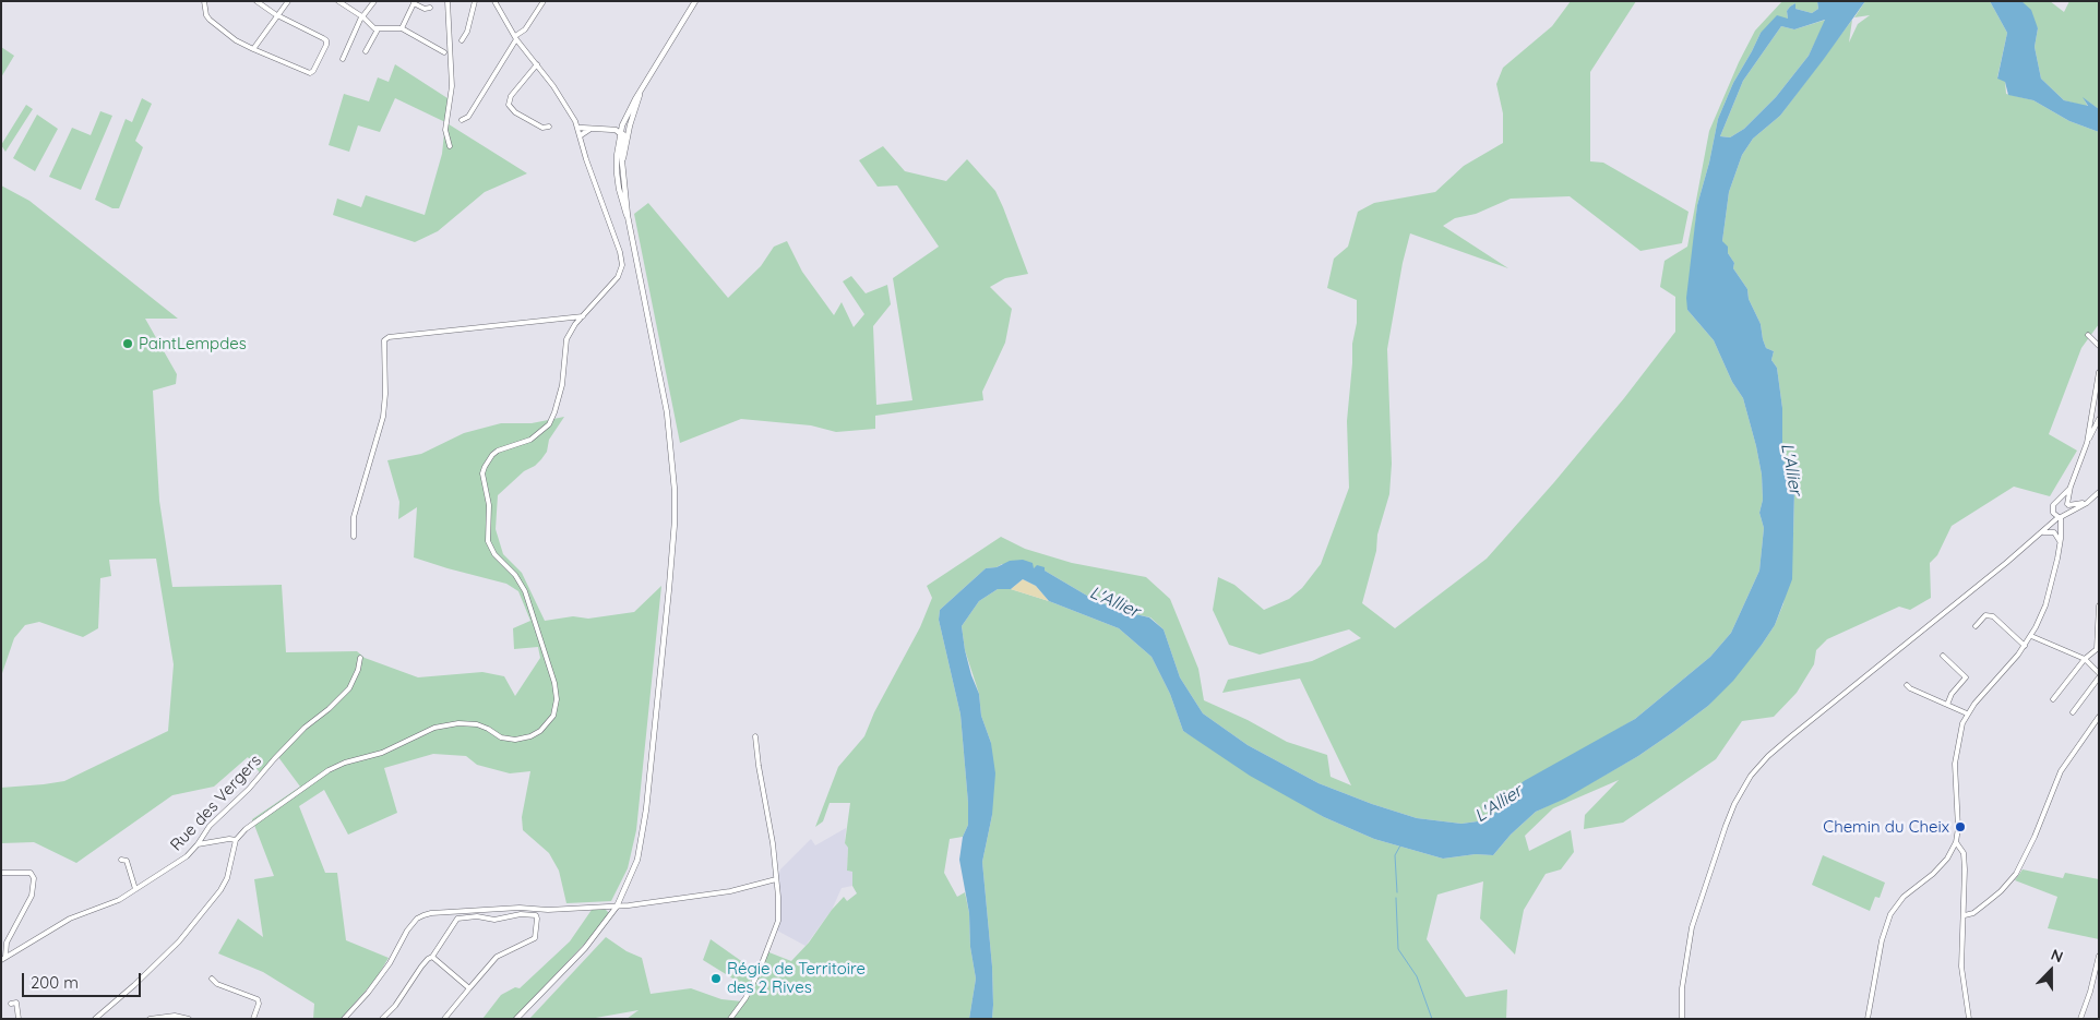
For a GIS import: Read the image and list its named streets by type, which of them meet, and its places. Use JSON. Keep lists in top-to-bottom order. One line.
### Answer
{"streets":{"street":["Rue des Vergers"]},"water":["L'Allier"],"places":["PaintLempdes","Chemin du Cheix","Régie de Territoire des 2 Rives"],"scale_bar":"200 m","north":"top"}
